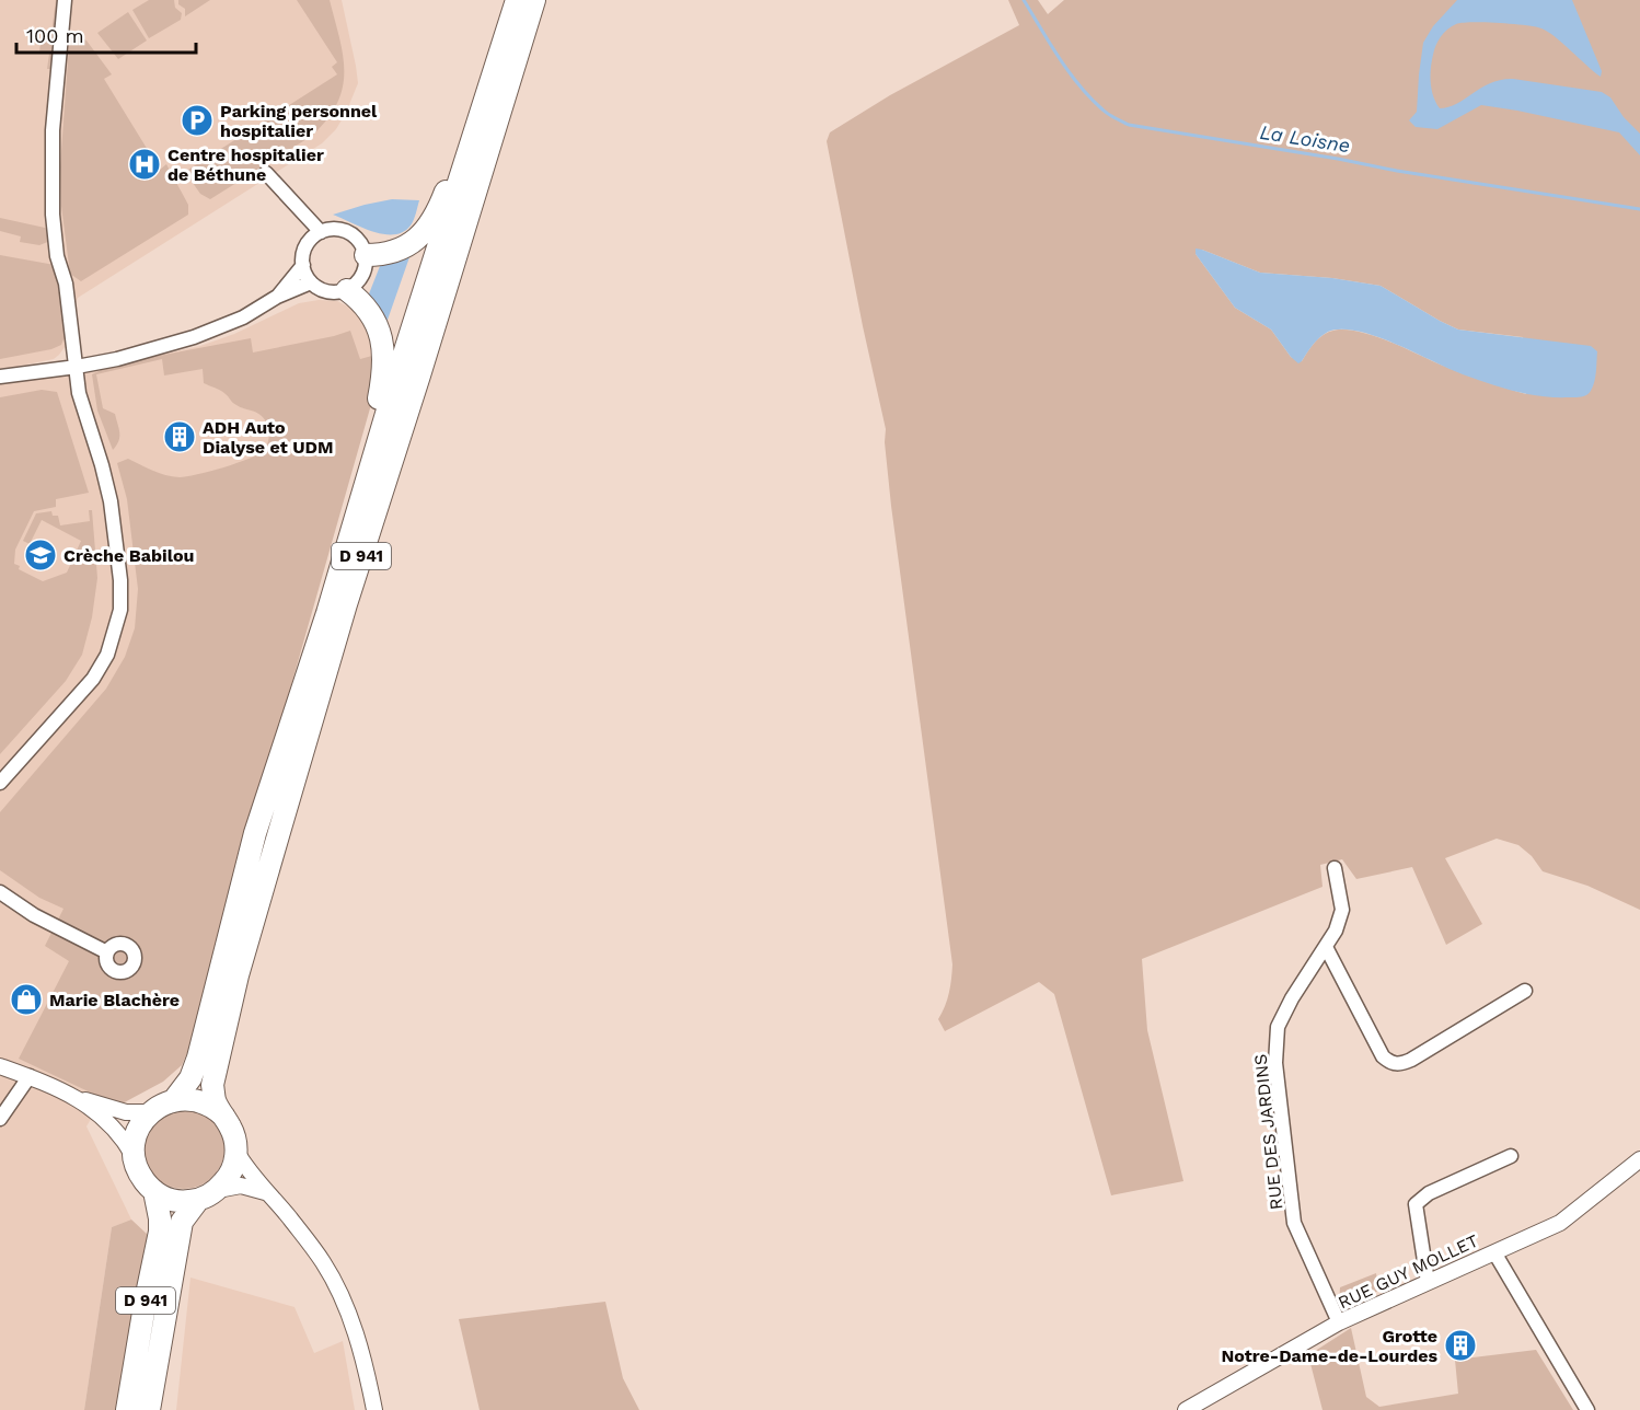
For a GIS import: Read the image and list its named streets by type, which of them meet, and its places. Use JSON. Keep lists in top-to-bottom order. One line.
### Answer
{"streets":{"highway":["D 941"],"street":["RUE DES JARDINS","RUE GUY MOLLET"]},"crossings":[["RUE DES JARDINS","RUE GUY MOLLET"]],"water":["La Loisne"],"places":{"parking":["Parking personnel hospitalier"],"hospital":["Centre hospitalier de Béthune"],"building":["ADH Auto Dialyse et UDM","Grotte Notre-Dame-de-Lourdes"],"school or university":["Crèche Babilou"],"shop":["Marie Blachère"]},"scale_bar":"100 m"}
